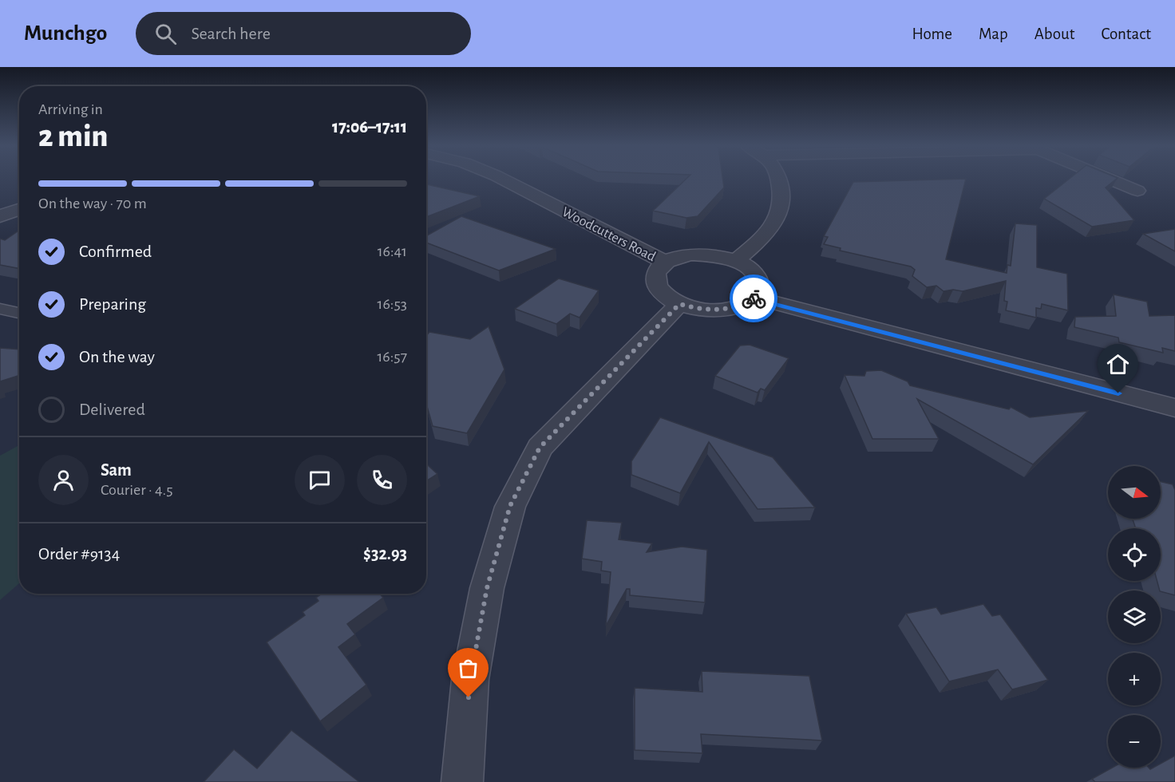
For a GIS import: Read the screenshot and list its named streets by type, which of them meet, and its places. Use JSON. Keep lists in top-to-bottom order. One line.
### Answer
{"streets":{"street":["Woodcutters Road"]},"north":"right","page":{"header":"Munchgo","search":"Search here","nav":["Home","Map","About","Contact"],"heading":["2 min","Arriving in","17:06–17:11"],"panel":["Sam","Courier · 4.5","Order #9134","$32.93"],"bar":"On the way · 70 m","list":[["Confirmed","16:41"],["Preparing","16:53"],["On the way","16:57"],"Delivered"],"map_buttons":["+","−"]}}
